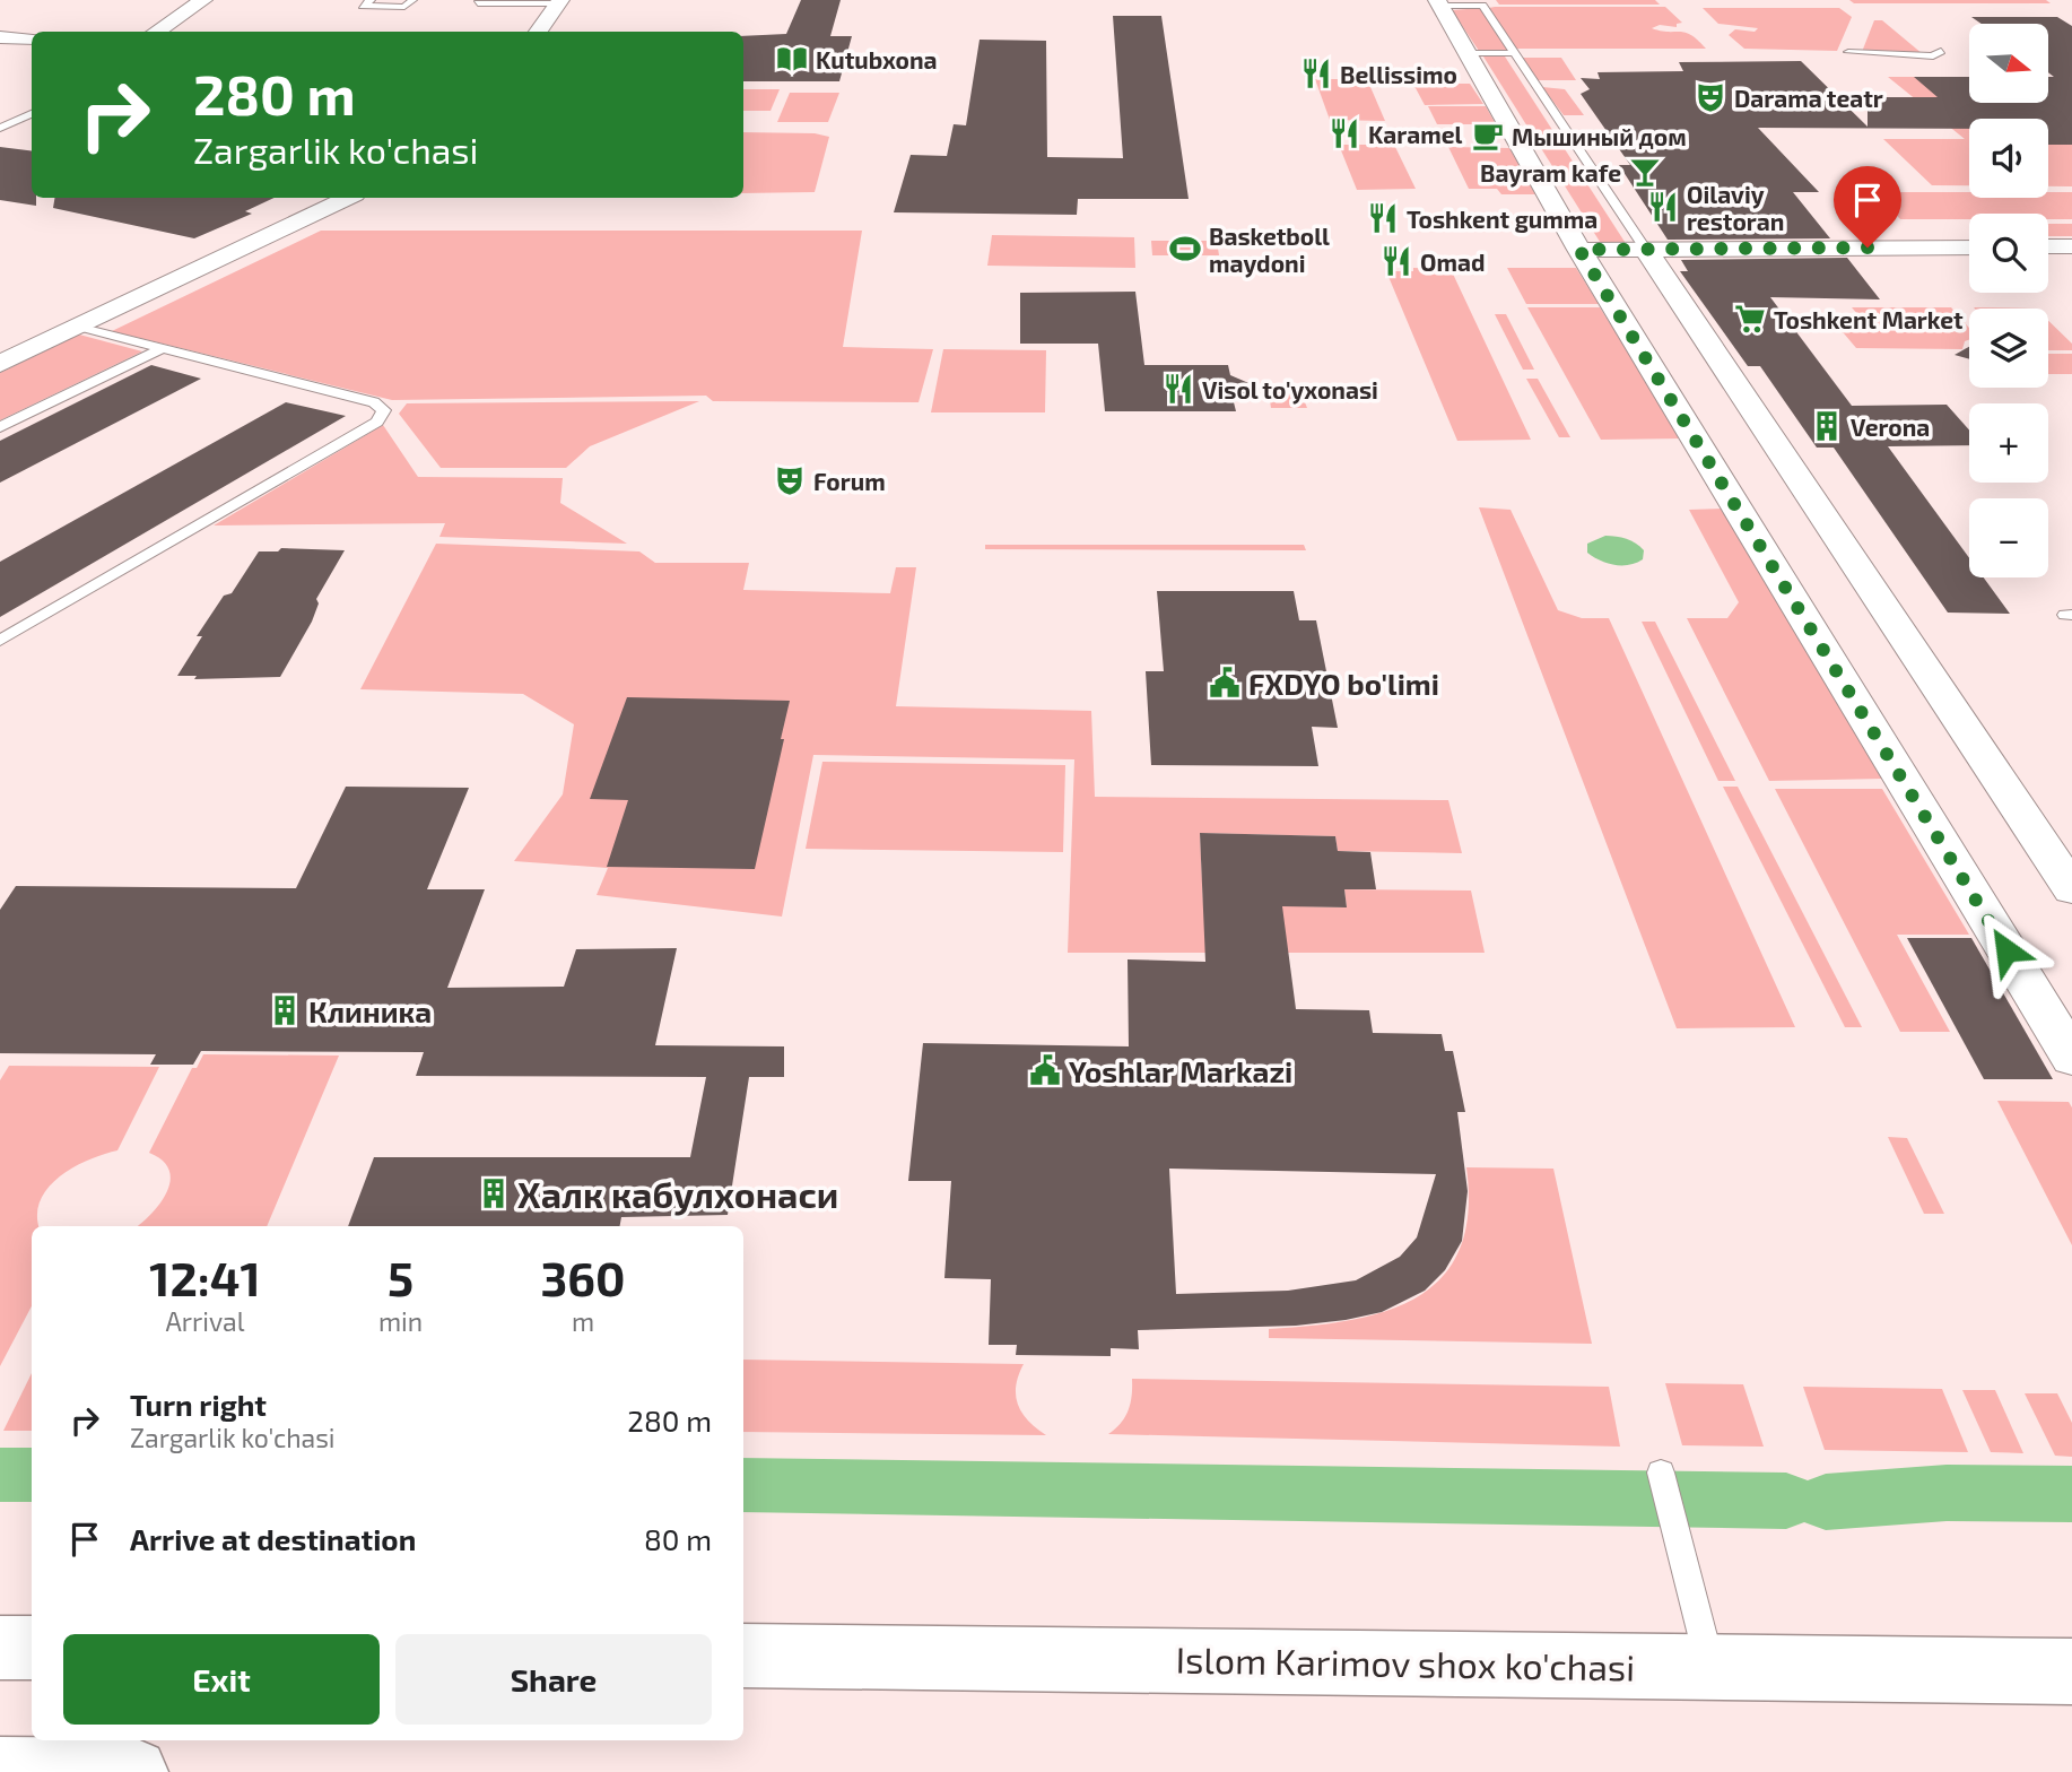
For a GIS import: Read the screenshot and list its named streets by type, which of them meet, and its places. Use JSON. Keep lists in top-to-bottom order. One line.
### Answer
{"streets":{"main road":["Islom Karimov shox ko'chasi"]},"places":{"library":["Kutubxona"],"restaurant":["Bellissimo","Karamel","Oilaviy restoran","Toshkent gumma","Omad","Visol to'yxonasi"],"theatre":["Darama teatr","Forum"],"cafe":["Мышиный дом"],"bar":["Bayram kafe"],"sports":["Basketboll maydoni"],"supermarket":["Toshkent Market"],"building":["Verona","Клиника","Халк кабулхонаси"],"public building":["FXDYO bo'limi","Yoshlar Markazi"]},"north":"right","page":{"map_buttons":["+","−"],"turn":["280 m","Zargarlik ko'chasi"],"eta":["12:41","Arrival","5","min","360","m"],"list":[{"name":"Turn right","note":"Zargarlik ko'chasi","value":"280 m"},{"name":"Arrive at destination","value":"80 m"}],"buttons":["Exit","Share"]}}
